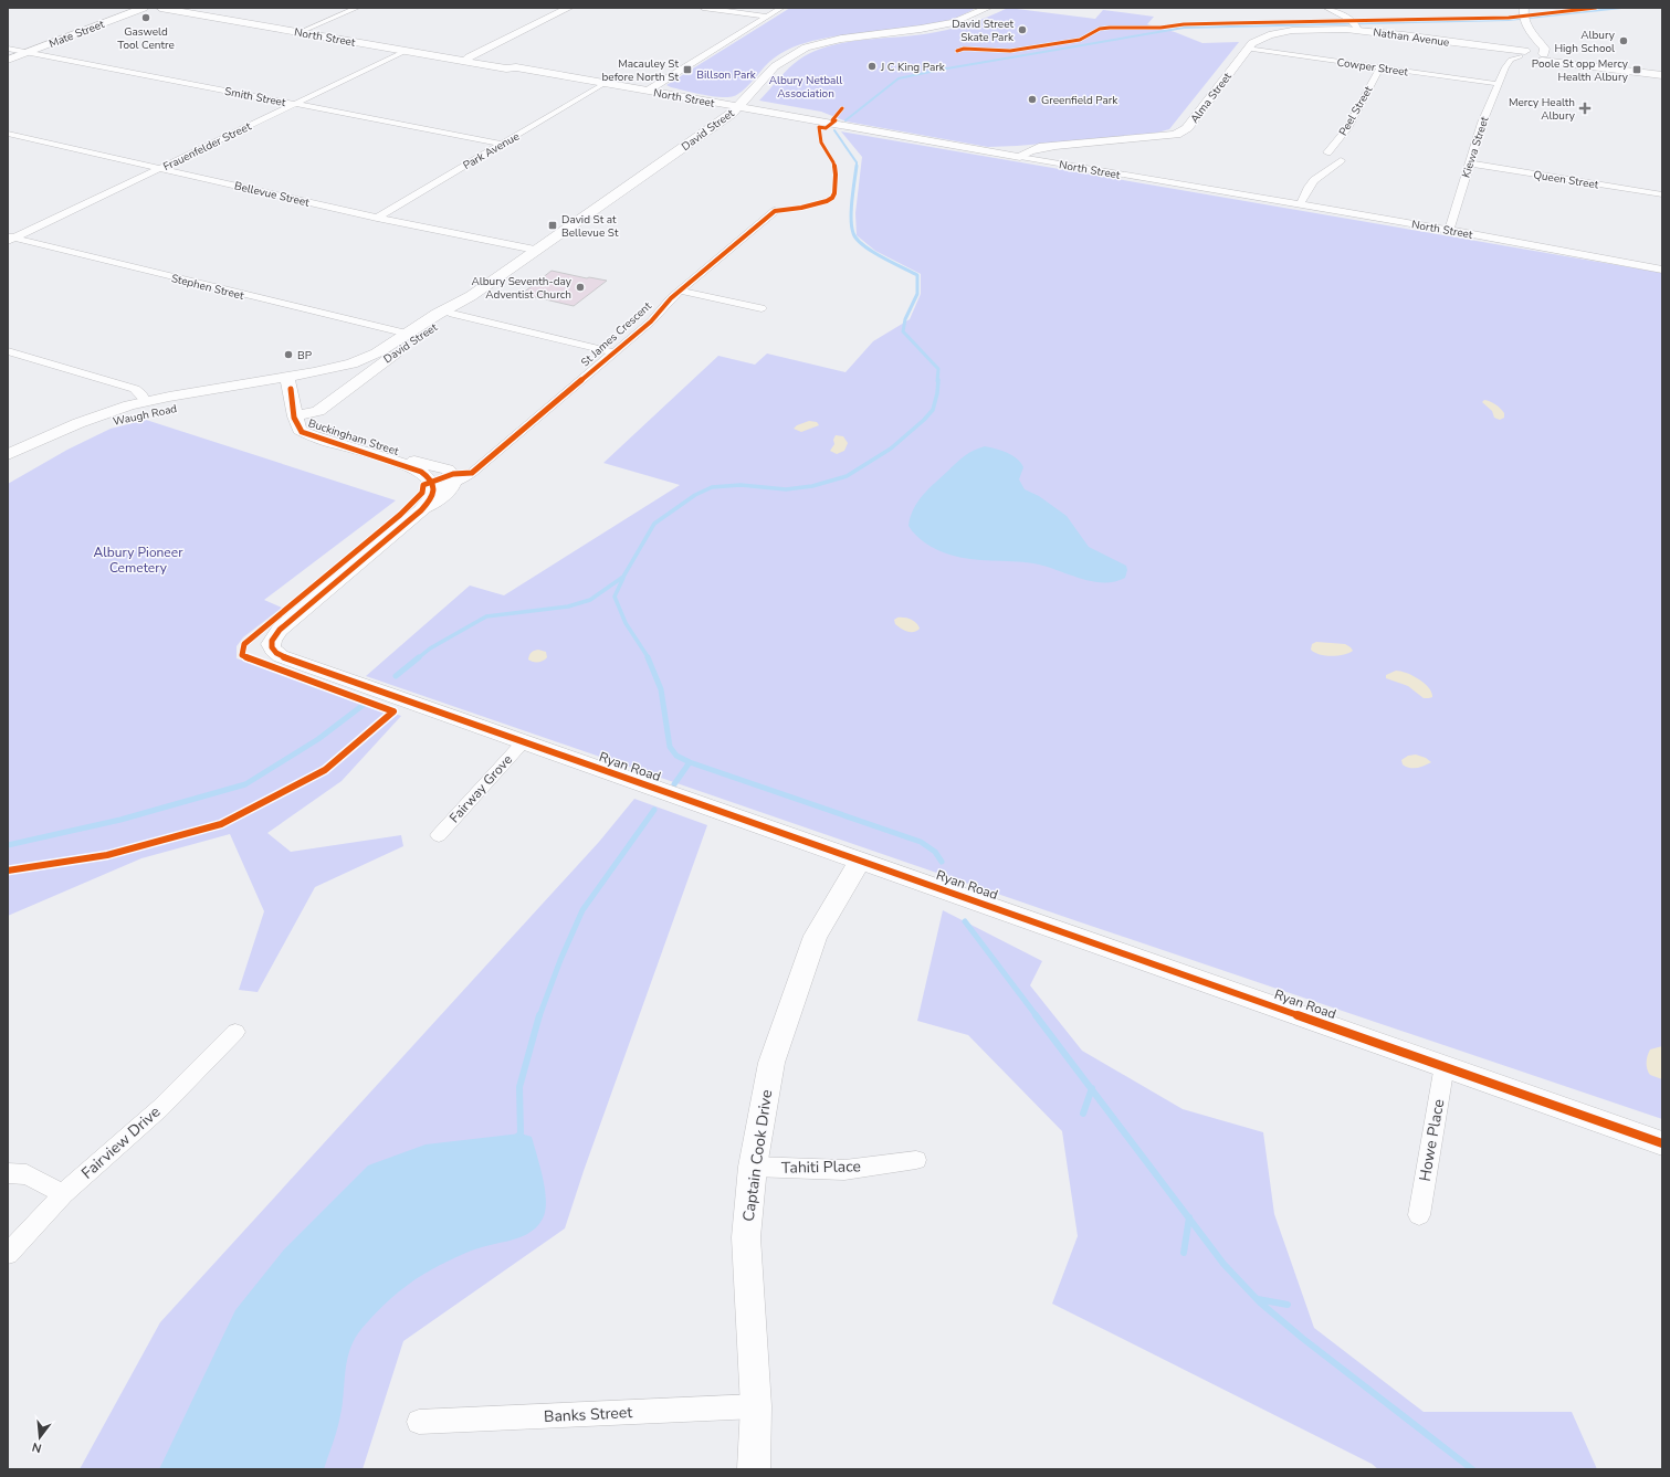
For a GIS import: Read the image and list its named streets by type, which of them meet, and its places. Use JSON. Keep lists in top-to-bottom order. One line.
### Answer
{"streets":{"street":["Mate Street","North Street","Nathan Avenue","Cowper Street","Smith Street","Alma Street","Peel Street","David Street","Frauenfelder Street","Kiewa Street","Park Avenue","Queen Street","Bellevue Street","Stephen Street","St James Crescent","Waugh Road","Buckingham Street","Ryan Road","Fairway Grove","Howe Place","Fairview Drive","Captain Cook Drive","Tahiti Place","Banks Street"]},"crossings":[["Mate Street","Smith Street"],["North Street","Alma Street"],["North Street","David Street"],["North Street","Frauenfelder Street"],["North Street","Kiewa Street"],["North Street","Park Avenue"],["Nathan Avenue","Alma Street"],["Nathan Avenue","Kiewa Street"],["Cowper Street","Alma Street"],["Cowper Street","Peel Street"],["Cowper Street","Kiewa Street"],["Smith Street","Frauenfelder Street"],["Smith Street","Park Avenue"],["David Street","Bellevue Street"],["David Street","Stephen Street"],["David Street","St James Crescent"],["David Street","Waugh Road"],["David Street","Buckingham Street"],["Frauenfelder Street","Bellevue Street"],["Frauenfelder Street","Stephen Street"],["Kiewa Street","Queen Street"],["Park Avenue","Bellevue Street"],["St James Crescent","Buckingham Street"],["St James Crescent","Ryan Road"],["Waugh Road","Buckingham Street"],["Ryan Road","Fairway Grove"],["Ryan Road","Howe Place"],["Ryan Road","Captain Cook Drive"],["Captain Cook Drive","Tahiti Place"],["Captain Cook Drive","Banks Street"]],"parks":["Billson Park","Albury Netball Association","Albury Pioneer Cemetery"],"places":{"other":["Gasweld Tool Centre","David Street Skate Park","Albury High School","J C King Park","Greenfield Park","Albury Seventh-day Adventist Church","BP"],"transit":["Macauley St before North St","Poole St opp Mercy Health Albury","David St at Bellevue St"],"health":["Mercy Health Albury"]},"north":"bottom"}
